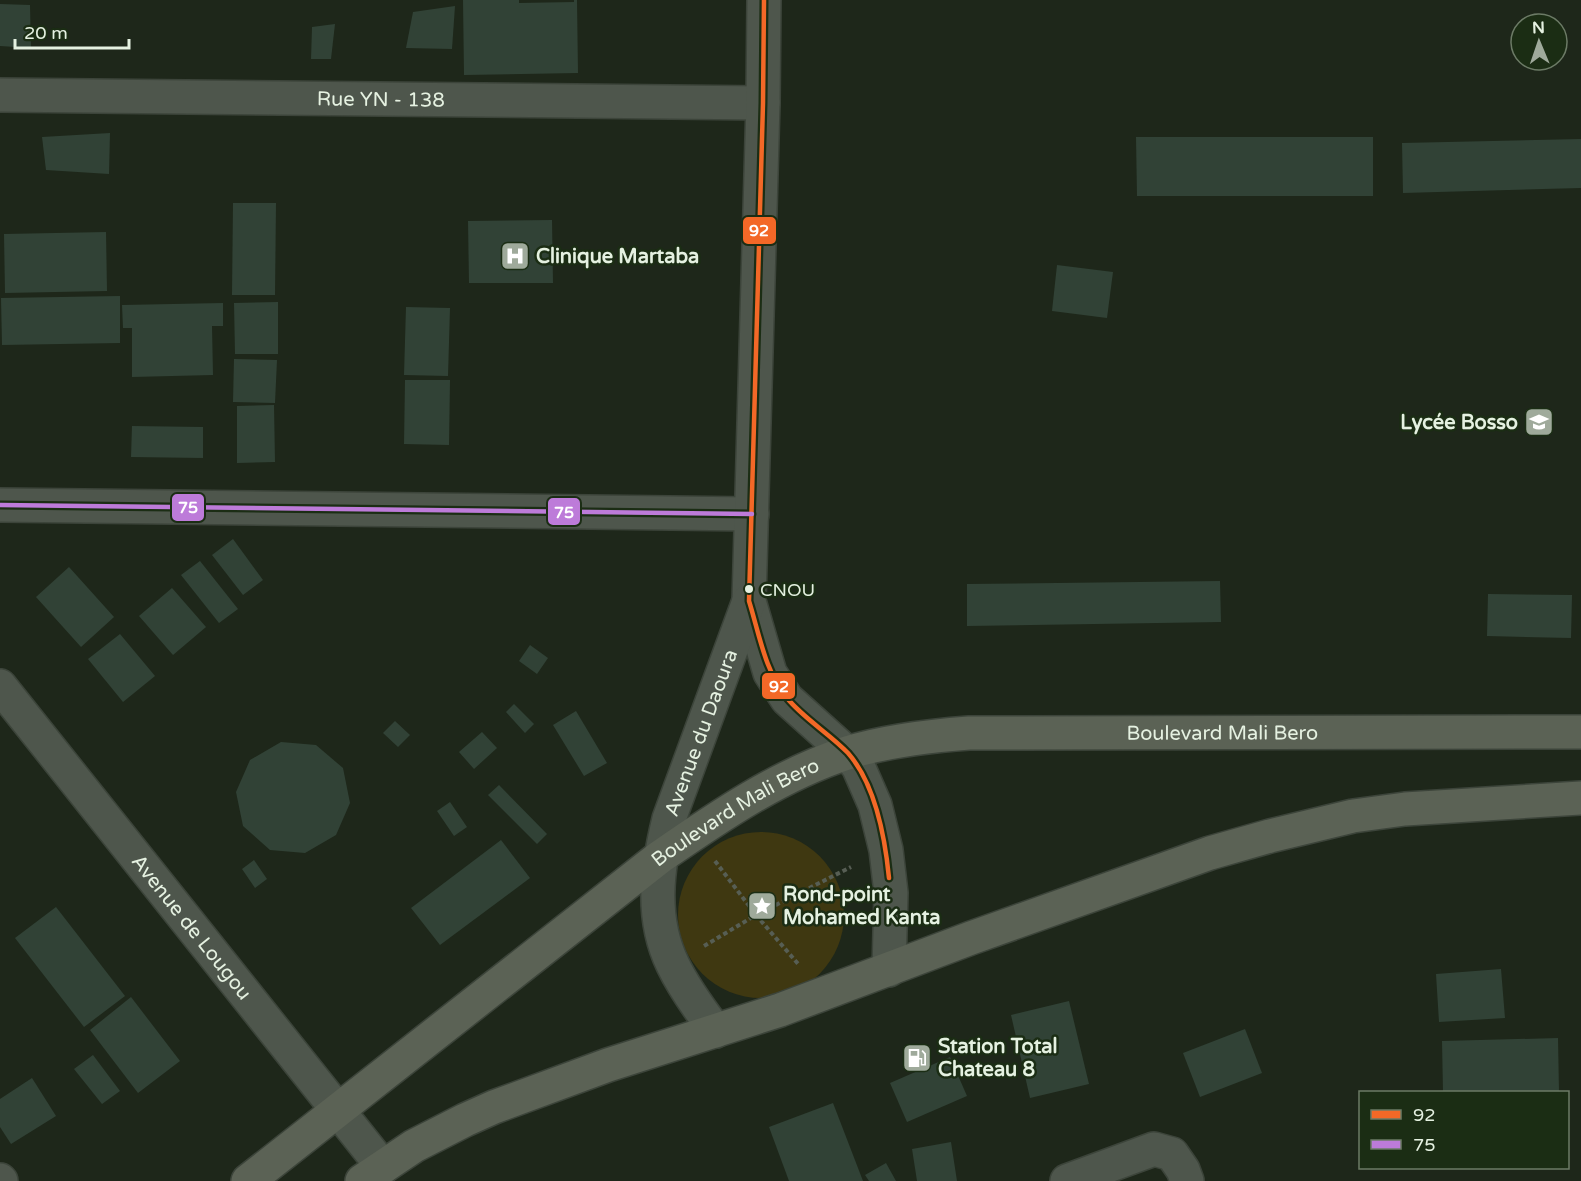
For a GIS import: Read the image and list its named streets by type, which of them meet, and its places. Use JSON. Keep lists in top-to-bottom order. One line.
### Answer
{"streets":{"main road":["Boulevard Mali Bero"],"street":["Rue YN - 138","Avenue du Daoura","Avenue de Lougou"]},"crossings":[["Rue YN - 138","Avenue du Daoura"],["Boulevard Mali Bero","Avenue du Daoura"],["Boulevard Mali Bero","Avenue de Lougou"]],"places":{"hospital":["Clinique Martaba"],"school or university":["Lycée Bosso"],"other":["CNOU"],"place":["Rond-point Mohamed Kanta"],"fuel station":["Station Total Chateau 8"]},"lines":["transit line 92","transit line 75"],"legend":["92","75"],"scale_bar":"20 m","north":"top"}
